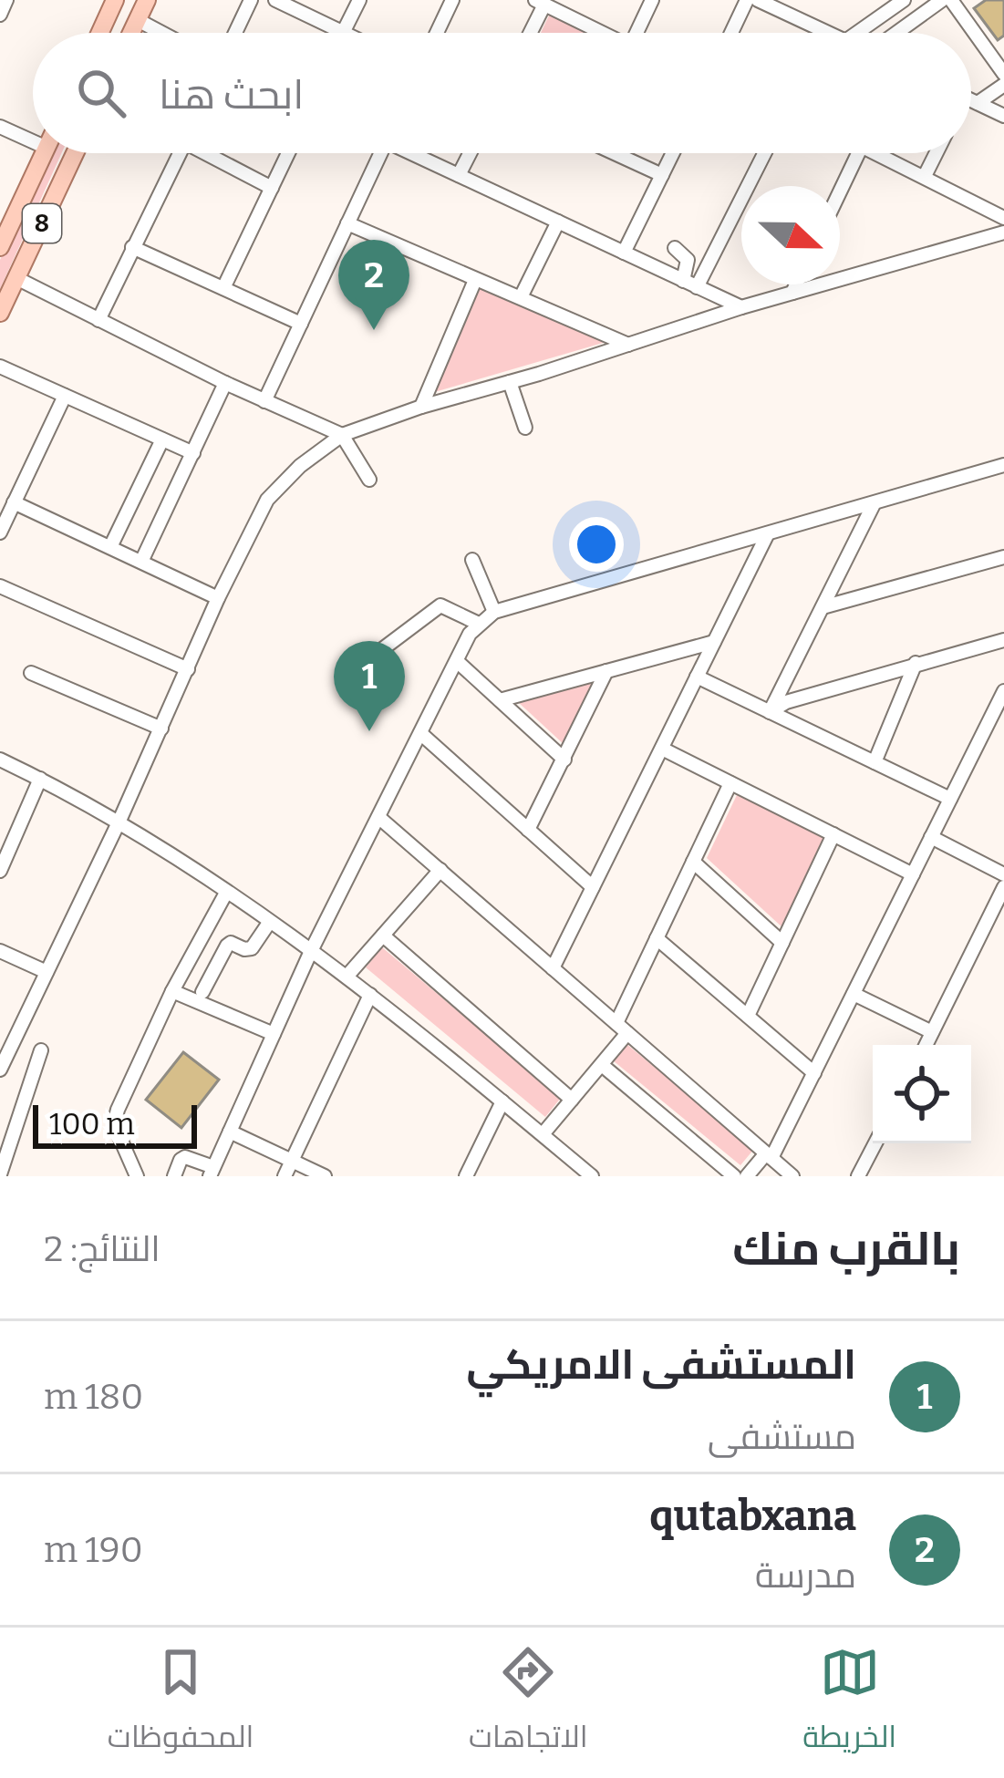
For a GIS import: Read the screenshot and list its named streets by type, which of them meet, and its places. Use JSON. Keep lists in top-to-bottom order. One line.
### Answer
{"streets":{"main road":["8"]},"scale_bar":"100 m","north":"right","page":{"search":"ابحث هنا","pins":["2","1"],"scale":"100 m","heading":["بالقرب منك","النتائج: 2"],"list":[{"mark":"1","name":"المستشفى الامريكي","note":"مستشفى","value":"180 m"},{"mark":"2","name":"qutabxana","note":"مدرسة","value":"190 m"}],"nav":["الخريطة","الاتجاهات","المحفوظات"]}}
